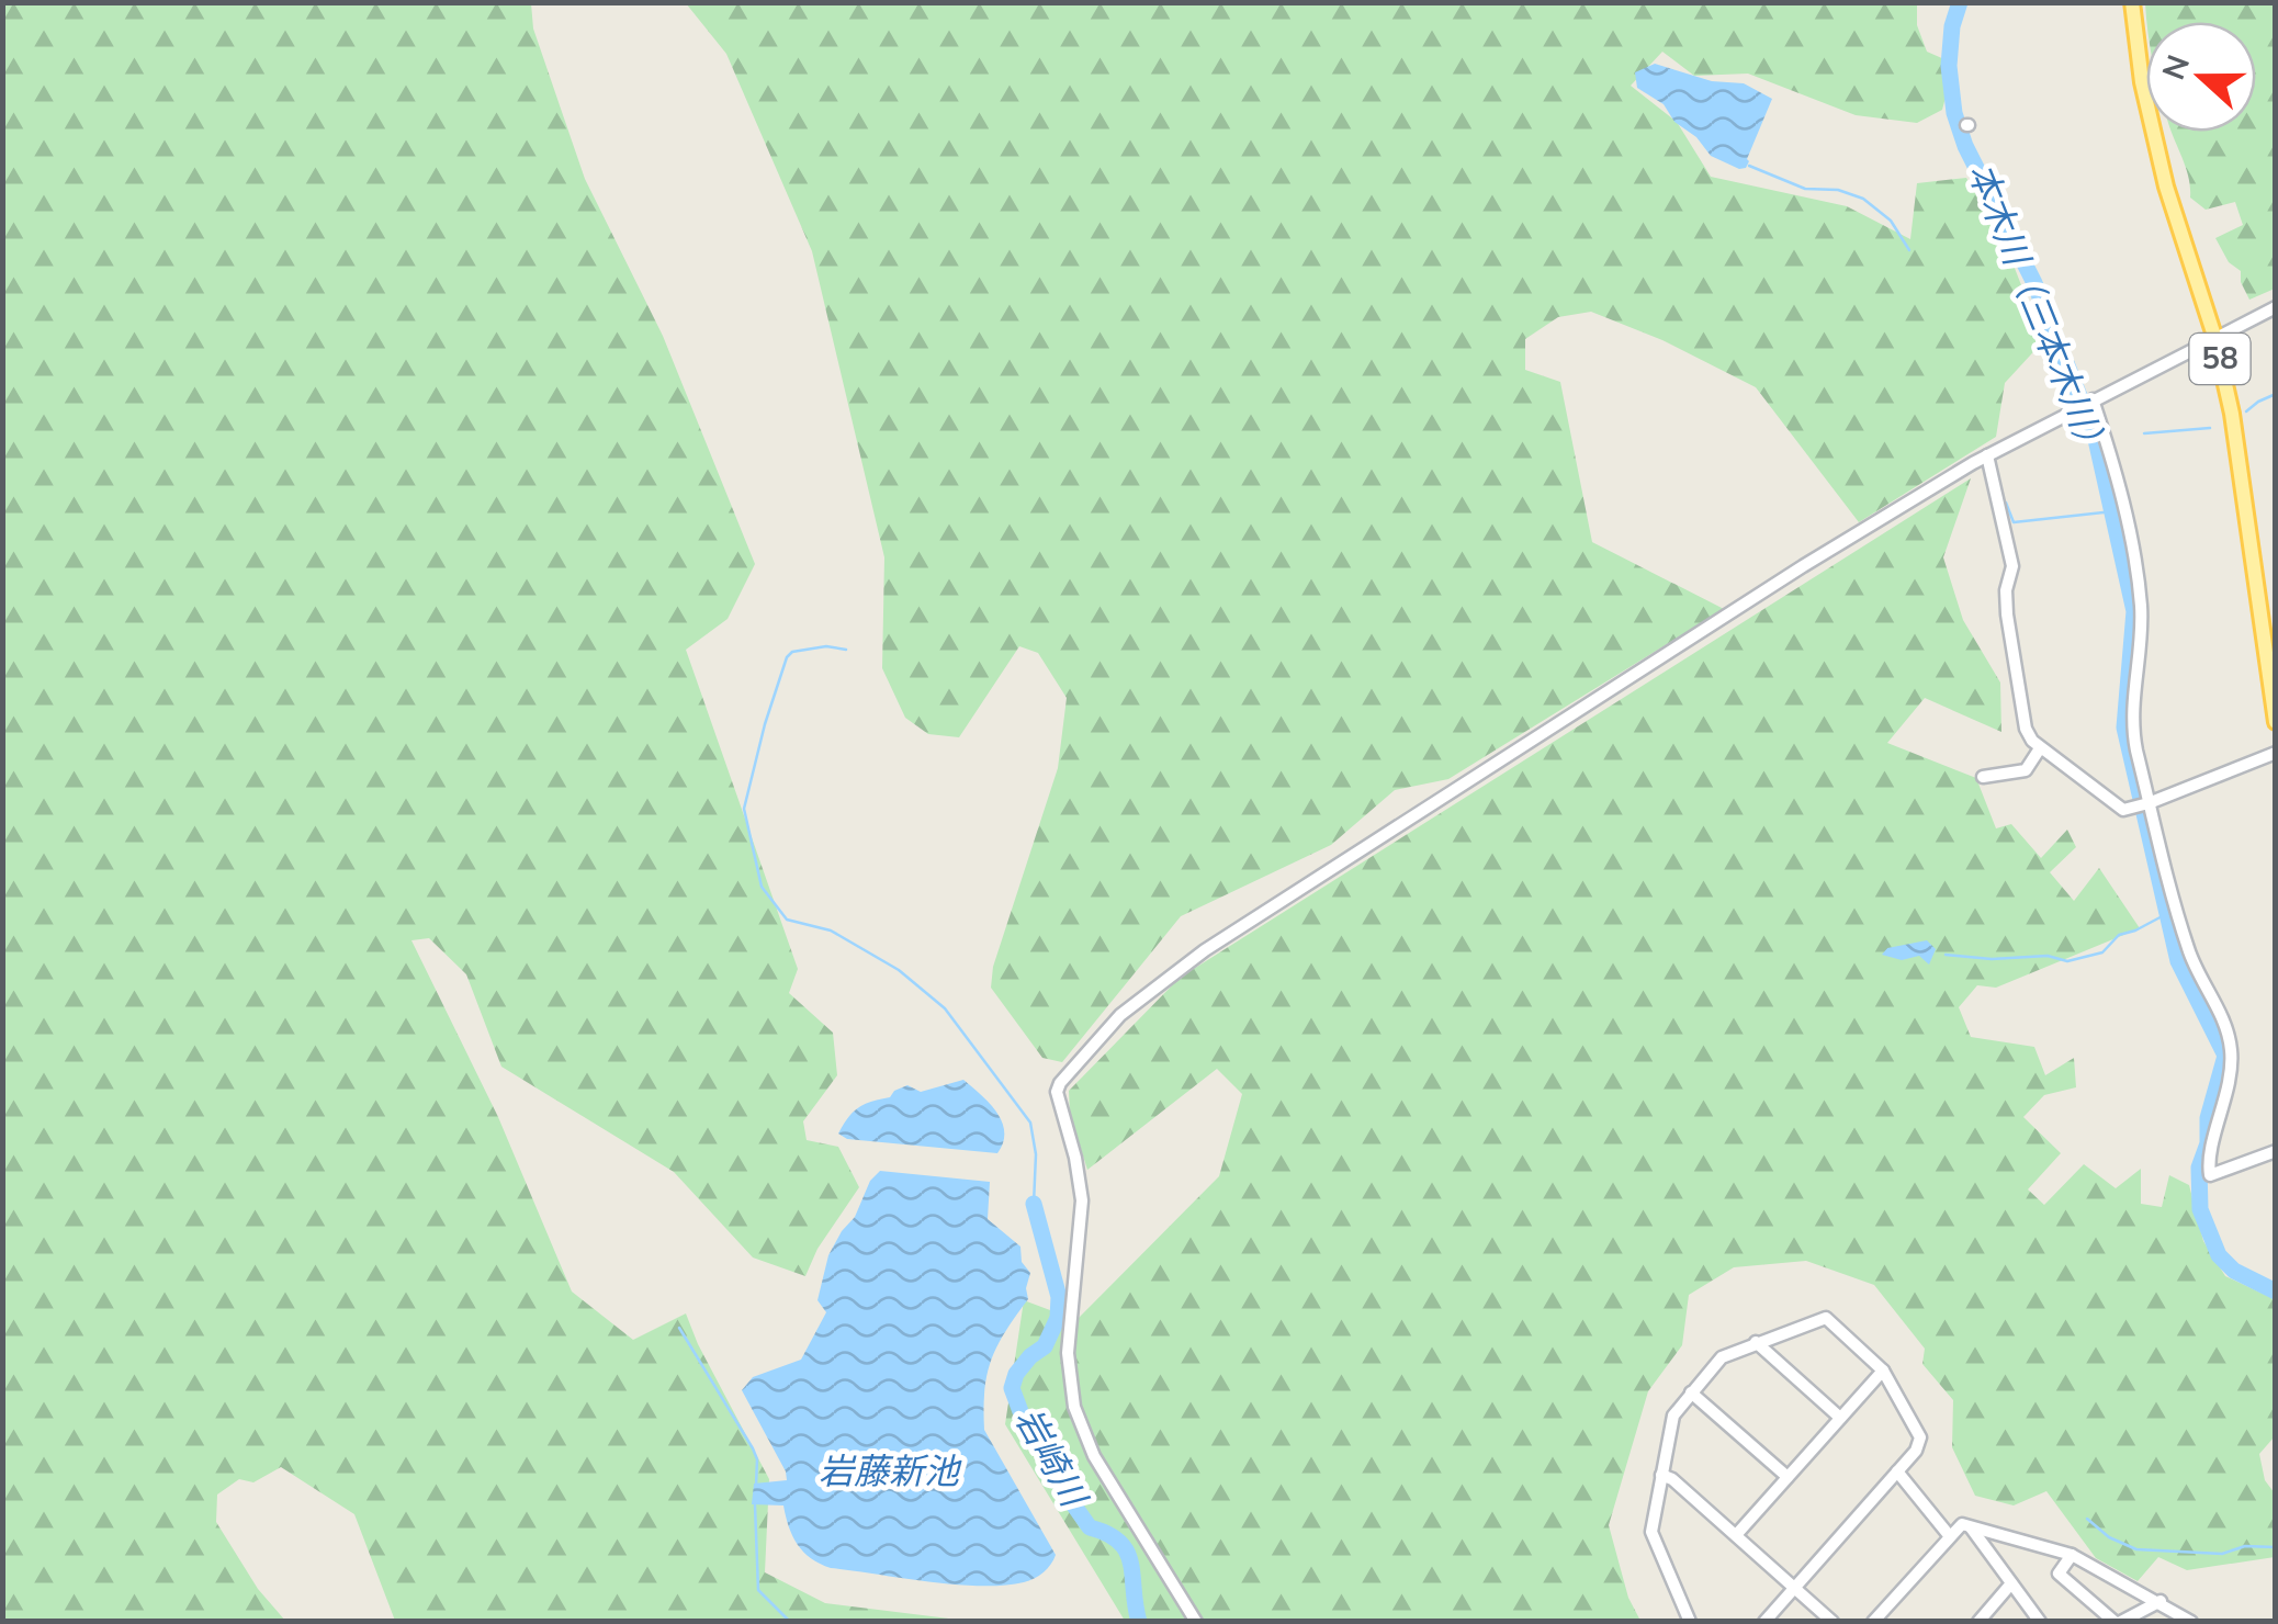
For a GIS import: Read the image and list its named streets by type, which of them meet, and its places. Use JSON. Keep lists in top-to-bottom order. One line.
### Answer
{"streets":{"main road":["58"]},"water":["本木川（三本木川）","岩崎川","岩藤新池"],"north":"left"}
